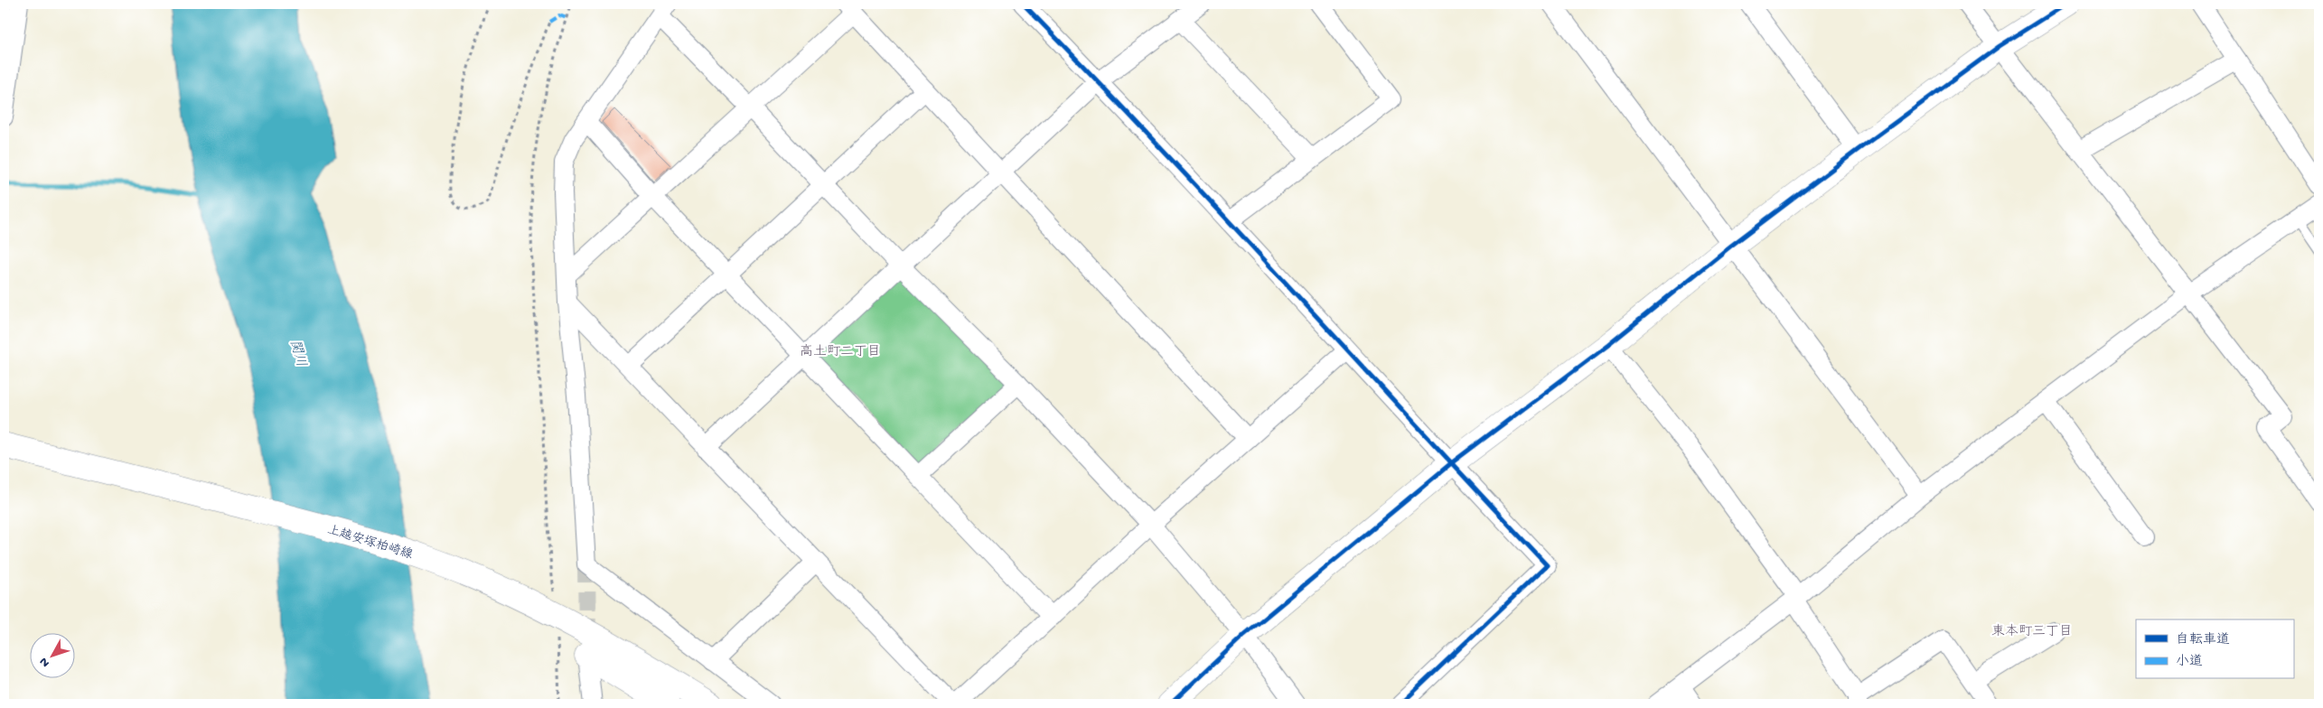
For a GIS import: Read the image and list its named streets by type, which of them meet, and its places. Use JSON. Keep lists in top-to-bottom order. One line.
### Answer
{"streets":{"street":["上越安塚柏崎線"]},"districts":["高土町二丁目","東本町三丁目"],"water":["関川"],"legend":["自転車道","小道"],"north":"bottom left"}
